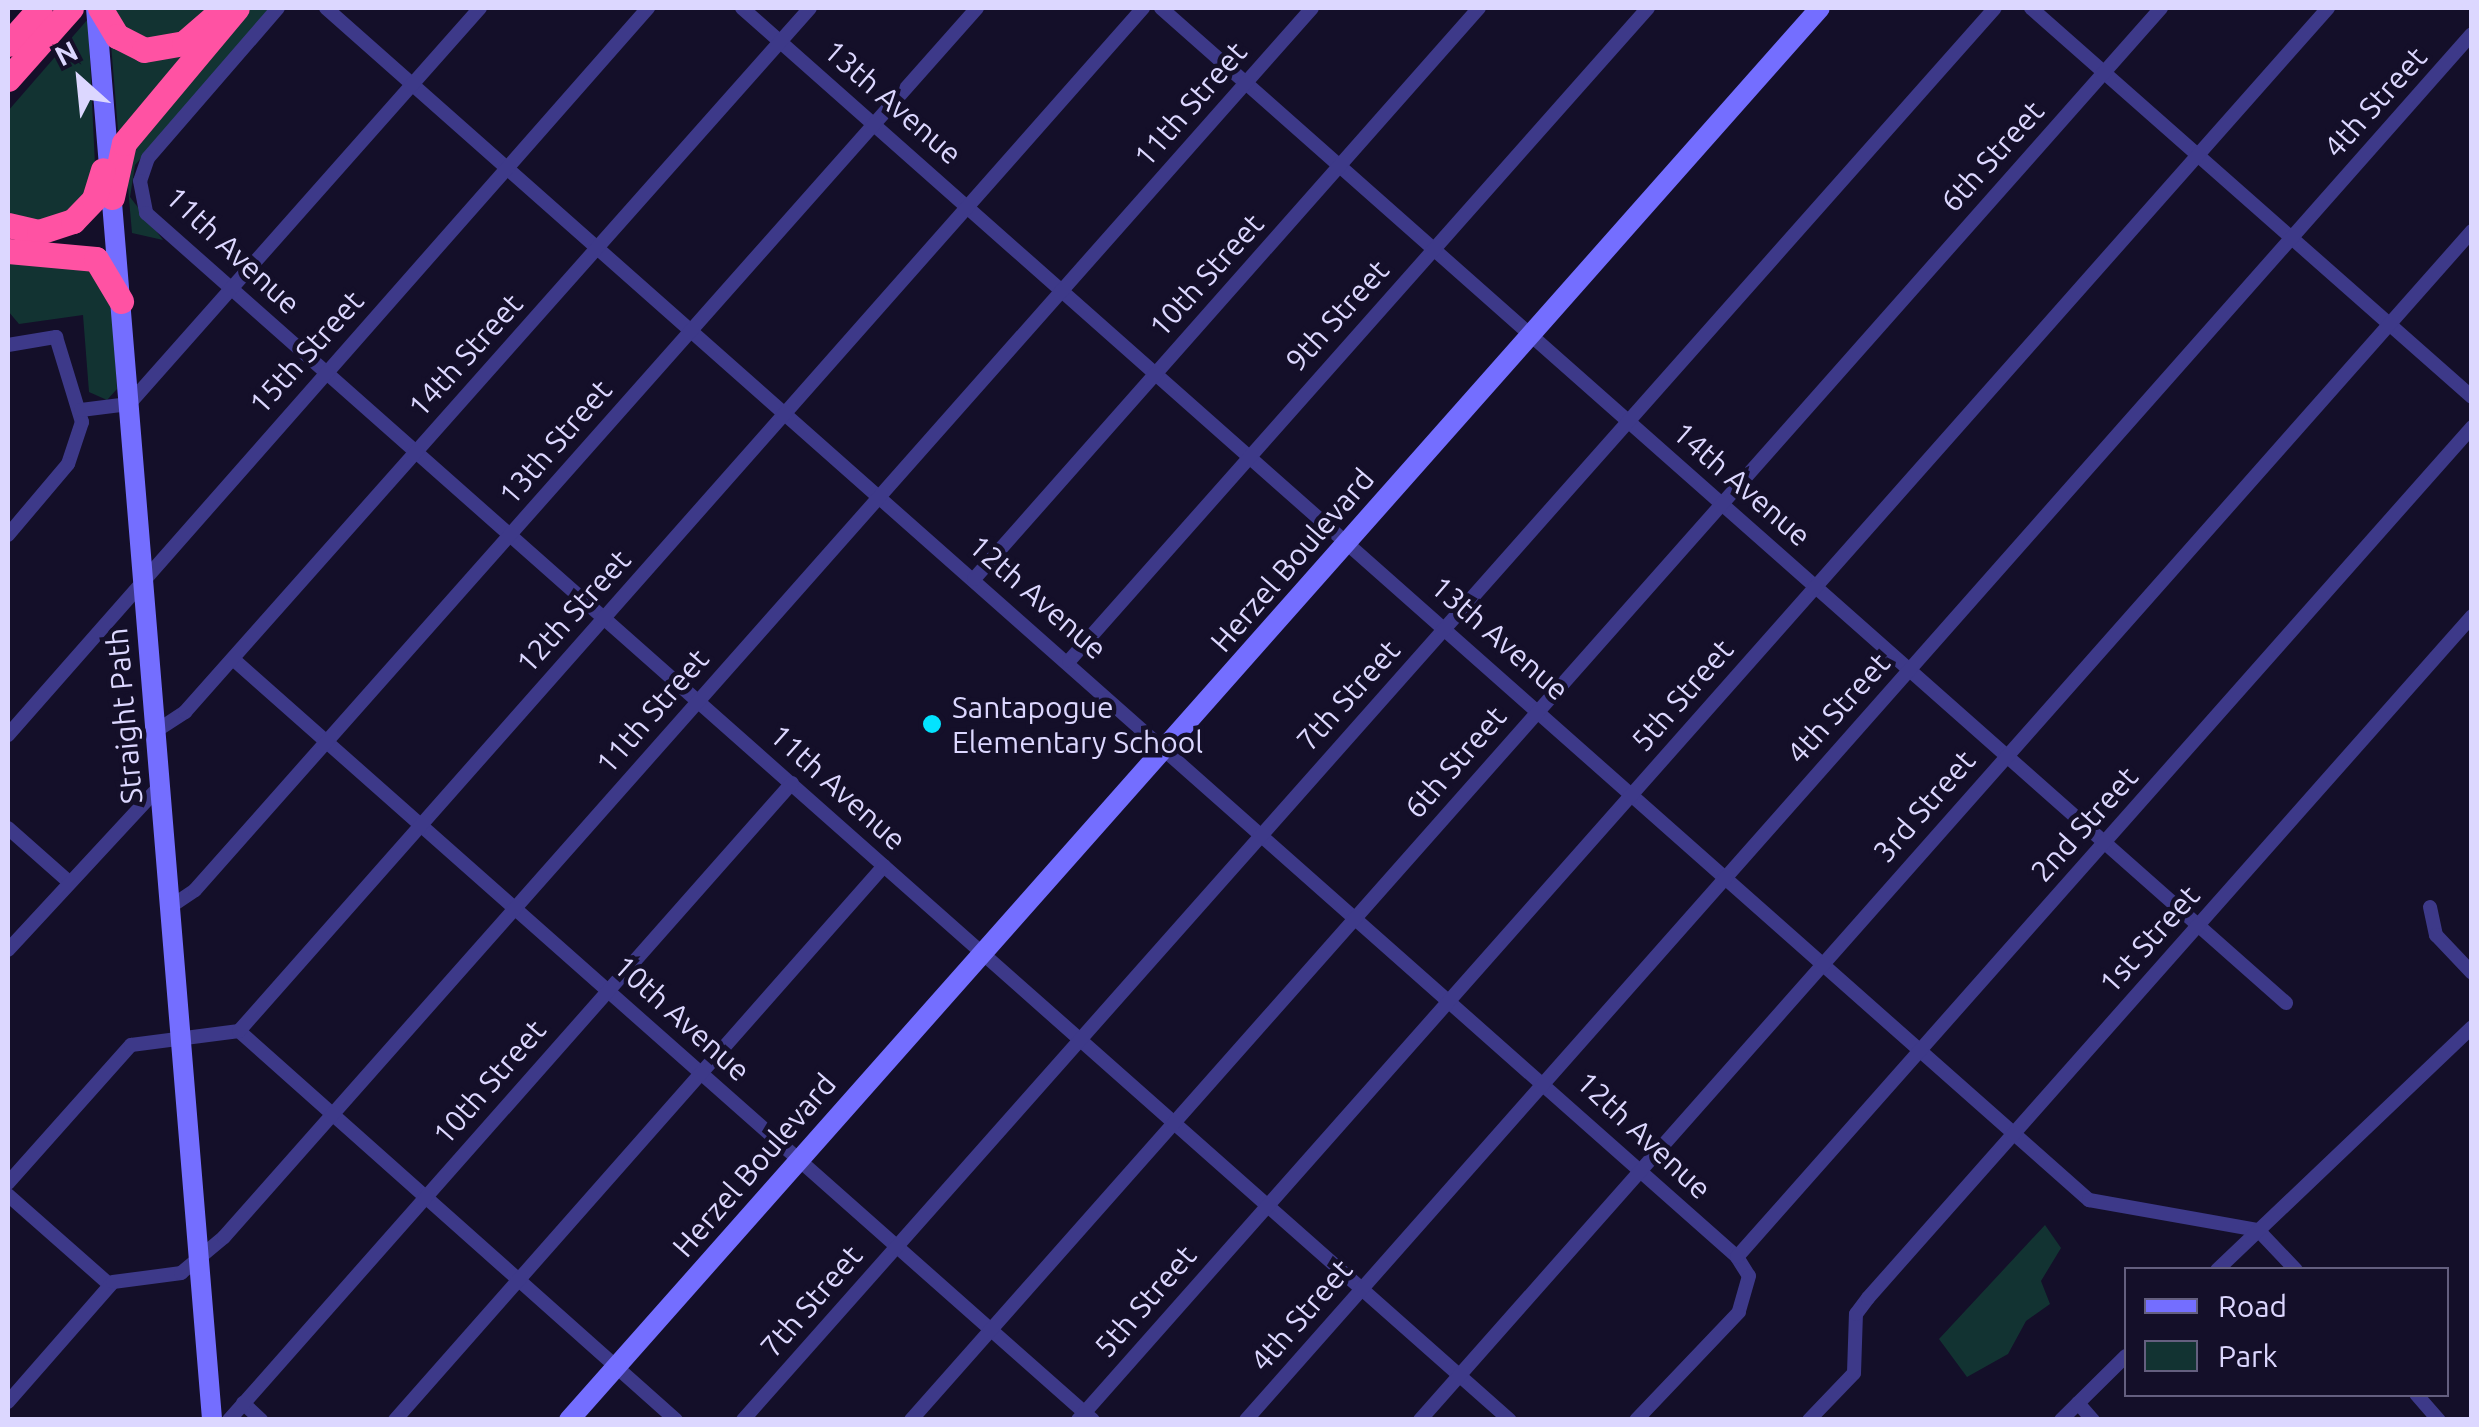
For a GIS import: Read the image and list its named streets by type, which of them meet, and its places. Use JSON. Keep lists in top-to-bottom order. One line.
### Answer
{"streets":{"street":["13th Avenue","4th Street","11th Street","6th Street","11th Avenue","10th Street","9th Street","15th Street","14th Street","13th Street","14th Avenue","Herzel Boulevard","12th Avenue","12th Street","7th Street","5th Street","Straight Path","3rd Street","2nd Street","1st Street","10th Avenue"]},"crossings":[["13th Avenue","4th Street"],["13th Avenue","11th Street"],["13th Avenue","6th Street"],["13th Avenue","10th Street"],["13th Avenue","9th Street"],["13th Avenue","14th Street"],["13th Avenue","13th Street"],["13th Avenue","Herzel Boulevard"],["13th Avenue","12th Street"],["13th Avenue","7th Street"],["13th Avenue","5th Street"],["13th Avenue","3rd Street"],["13th Avenue","2nd Street"],["13th Avenue","1st Street"],["4th Street","11th Avenue"],["4th Street","14th Avenue"],["4th Street","12th Avenue"],["11th Street","11th Avenue"],["11th Street","14th Avenue"],["11th Street","12th Avenue"],["11th Street","Straight Path"],["11th Street","10th Avenue"],["6th Street","11th Avenue"],["6th Street","14th Avenue"],["6th Street","12th Avenue"],["6th Street","10th Avenue"],["11th Avenue","10th Street"],["11th Avenue","15th Street"],["11th Avenue","14th Street"],["11th Avenue","13th Street"],["11th Avenue","Herzel Boulevard"],["11th Avenue","12th Street"],["11th Avenue","7th Street"],["11th Avenue","5th Street"],["11th Avenue","3rd Street"],["10th Street","14th Avenue"],["10th Street","12th Avenue"],["10th Street","10th Avenue"],["9th Street","14th Avenue"],["9th Street","12th Avenue"],["15th Street","12th Avenue"],["15th Street","Straight Path"],["14th Street","12th Avenue"],["14th Street","Straight Path"],["14th Street","10th Avenue"],["13th Street","12th Avenue"],["13th Street","Straight Path"],["13th Street","10th Avenue"],["14th Avenue","Herzel Boulevard"],["14th Avenue","7th Street"],["14th Avenue","5th Street"],["14th Avenue","3rd Street"],["14th Avenue","2nd Street"],["14th Avenue","1st Street"],["Herzel Boulevard","12th Avenue"],["Herzel Boulevard","10th Avenue"],["12th Avenue","12th Street"],["12th Avenue","7th Street"],["12th Avenue","5th Street"],["12th Avenue","3rd Street"],["12th Avenue","2nd Street"],["12th Street","10th Avenue"],["7th Street","10th Avenue"],["5th Street","10th Avenue"]],"places":["Santapogue Elementary School"],"legend":["Road","Park"],"north":"top left"}
